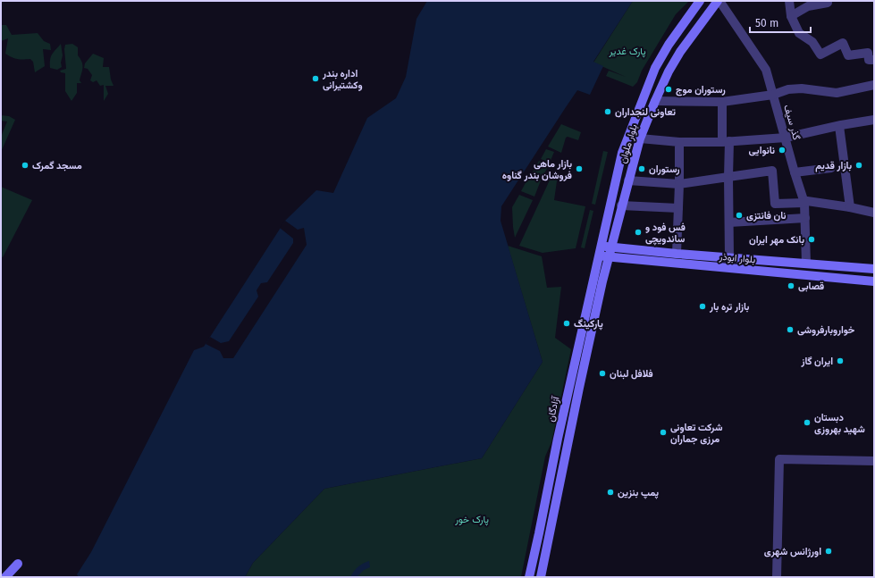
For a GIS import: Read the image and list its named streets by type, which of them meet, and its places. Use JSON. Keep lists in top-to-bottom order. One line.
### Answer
{"streets":{"main road":["بلوار ملوان","بلوار ابوذر","آزادگان"],"street":["گذر سیف"]},"crossings":[["گذر سیف","بلوار ملوان"],["گذر سیف","بلوار ابوذر"],["بلوار ملوان","بلوار ابوذر"],["بلوار ملوان","آزادگان"],["بلوار ابوذر","آزادگان"]],"parks":["پارک غدیر","پارک خور"],"places":["اداره بندر وکشتیرانی","رستوران موج","تعاونی لنجداران","نانوایی","مسجد گمرک","بازار قدیم","بازار ماهی فروشان بندر گناوه","رستوران","نان فانتزی","فس فود و ساندویچی","بانک مهر ایران","قصابی","بازار تره بار","پارکینگ","خواروبارفروشی","ایران گاز","فلافل لبنان","دبستان شهید بهروزی","شرکت تعاونی مرزی جماران","پمپ بنزین","اورژانس شهری"],"scale_bar":"50 m"}
